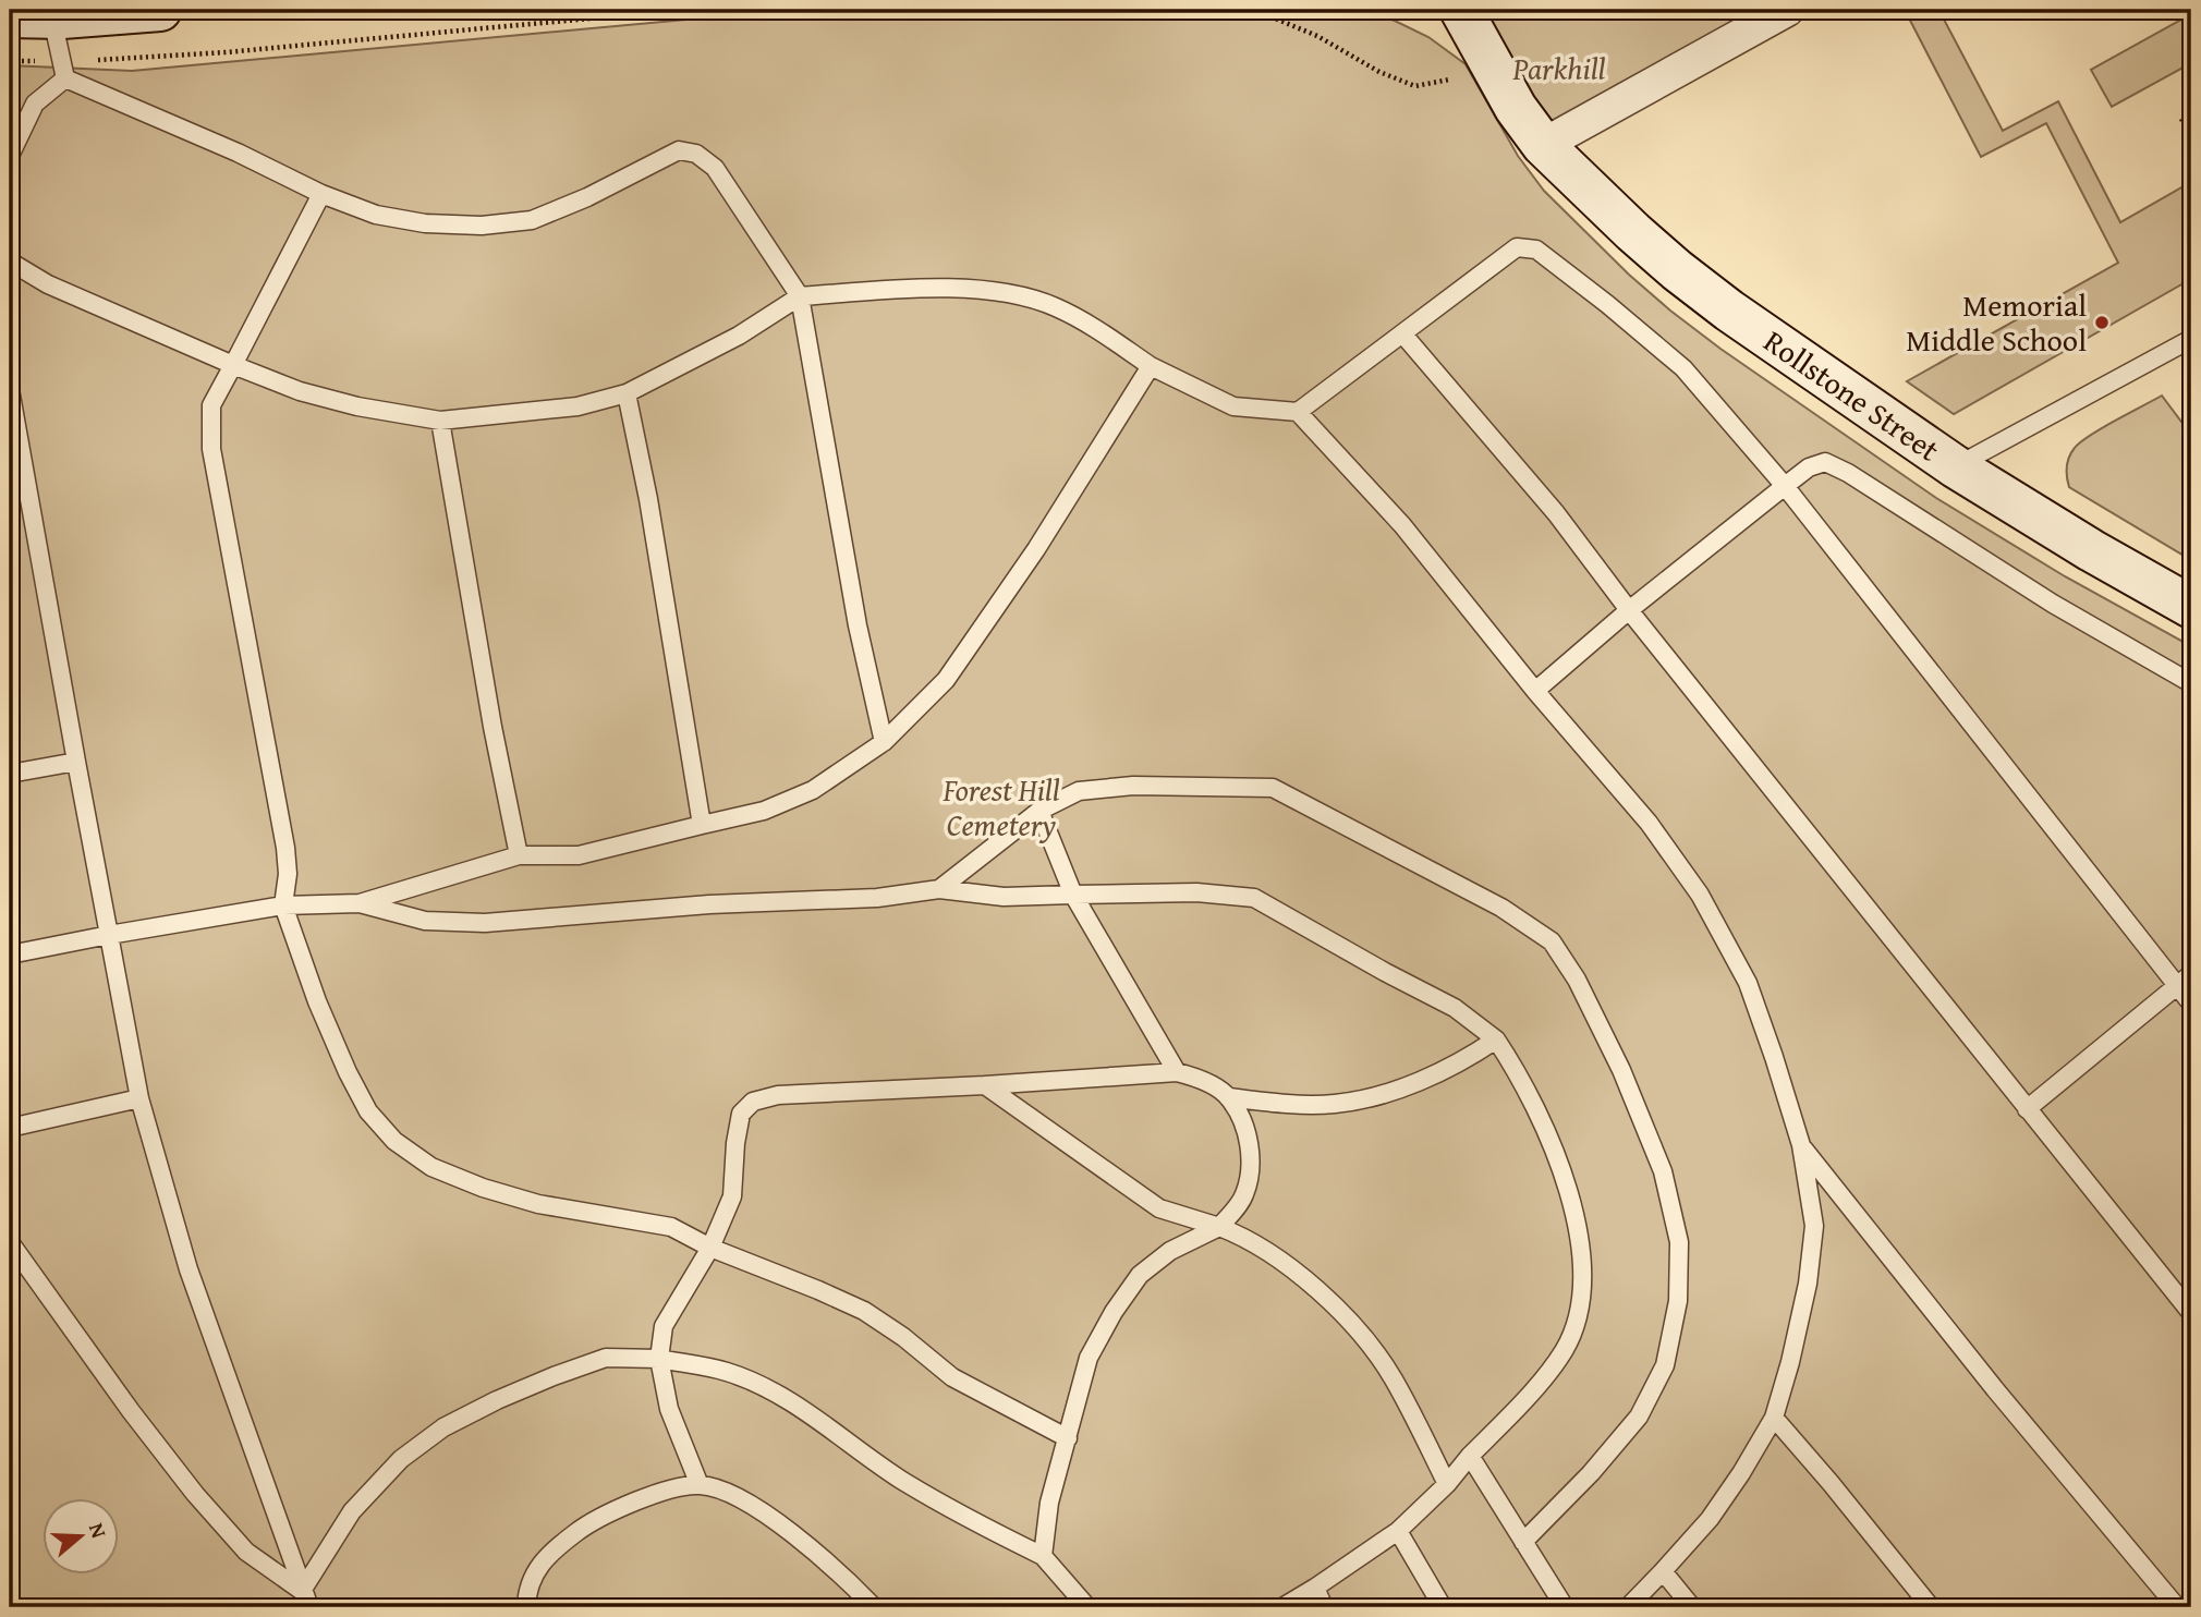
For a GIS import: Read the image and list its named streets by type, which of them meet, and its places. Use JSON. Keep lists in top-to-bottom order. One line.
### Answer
{"streets":{"main road":["Rollstone Street"]},"parks":["Parkhill","Forest Hill Cemetery"],"places":["Memorial Middle School"],"north":"right"}
